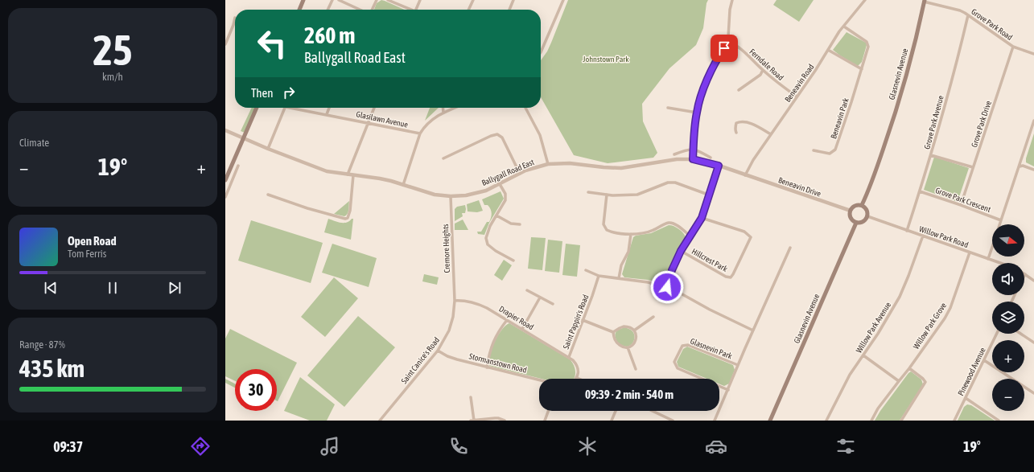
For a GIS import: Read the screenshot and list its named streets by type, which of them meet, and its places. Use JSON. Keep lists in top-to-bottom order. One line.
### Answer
{"streets":{"main road":["Glasnevin Avenue"],"street":["Grove Park Road","Ferndale Road","Beneavin Road","Beneavin Park","Glasilawn Avenue","Grove Park Avenue","Grove Park Drive","Ballygall Road East","Beneavin Drive","Grove Park Crescent","Willow Park Road","Cremore Heights","Hillcrest Park","Drapier Road","Saint Pappin's Road","Willow Park Grove","Willow Park Avenue","Glasnevin Park","Saint Canice's Road","Stormanstown Road","Pinewood Avenue"]},"crossings":[["Grove Park Road","Glasnevin Avenue"],["Grove Park Road","Grove Park Avenue"],["Grove Park Road","Grove Park Drive"],["Ferndale Road","Beneavin Road"],["Glasnevin Avenue","Beneavin Drive"],["Glasnevin Avenue","Willow Park Road"],["Beneavin Road","Beneavin Park"],["Beneavin Road","Ballygall Road East"],["Beneavin Road","Beneavin Drive"],["Grove Park Avenue","Grove Park Crescent"],["Grove Park Avenue","Willow Park Road"],["Grove Park Drive","Grove Park Crescent"],["Ballygall Road East","Beneavin Drive"],["Ballygall Road East","Cremore Heights"],["Ballygall Road East","Hillcrest Park"],["Beneavin Drive","Willow Park Road"],["Willow Park Road","Willow Park Grove"],["Willow Park Road","Willow Park Avenue"],["Cremore Heights","Drapier Road"],["Cremore Heights","Saint Canice's Road"],["Drapier Road","Saint Pappin's Road"],["Drapier Road","Saint Canice's Road"],["Saint Canice's Road","Stormanstown Road"]],"parks":["Johnstown Park"],"north":"right","page":{"tile":[["25","km/h"],"Climate",["Range · 87%","435 km"]],"turn":["260 m","Ballygall Road East"],"then":"Then","heat":["−","19°","+"],"map_buttons":["+","−"],"song":["Open Road","Tom Ferris"],"limit":"30","trip":"09:39 · 2 min · 540 m","tabs":["09:37","19°"]}}
